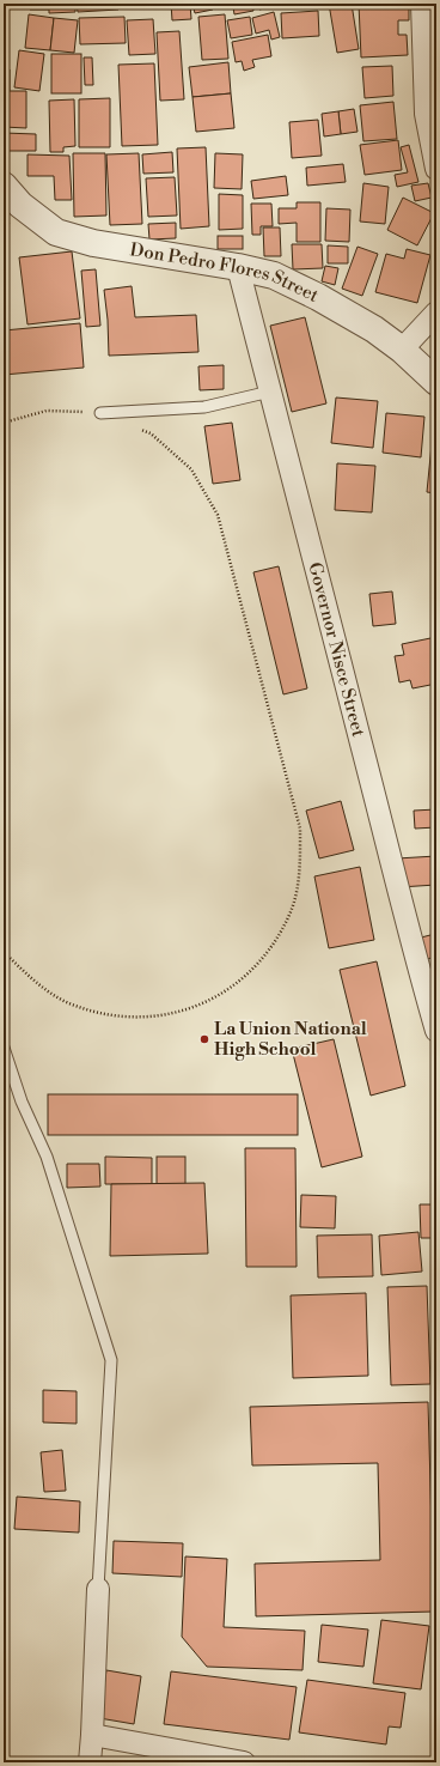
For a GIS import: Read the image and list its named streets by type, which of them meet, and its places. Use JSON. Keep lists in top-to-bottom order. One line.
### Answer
{"streets":{"street":["Don Pedro Flores Street","Governor Nisce Street"]},"crossings":[["Don Pedro Flores Street","Governor Nisce Street"]],"places":["La Union National High School"]}
